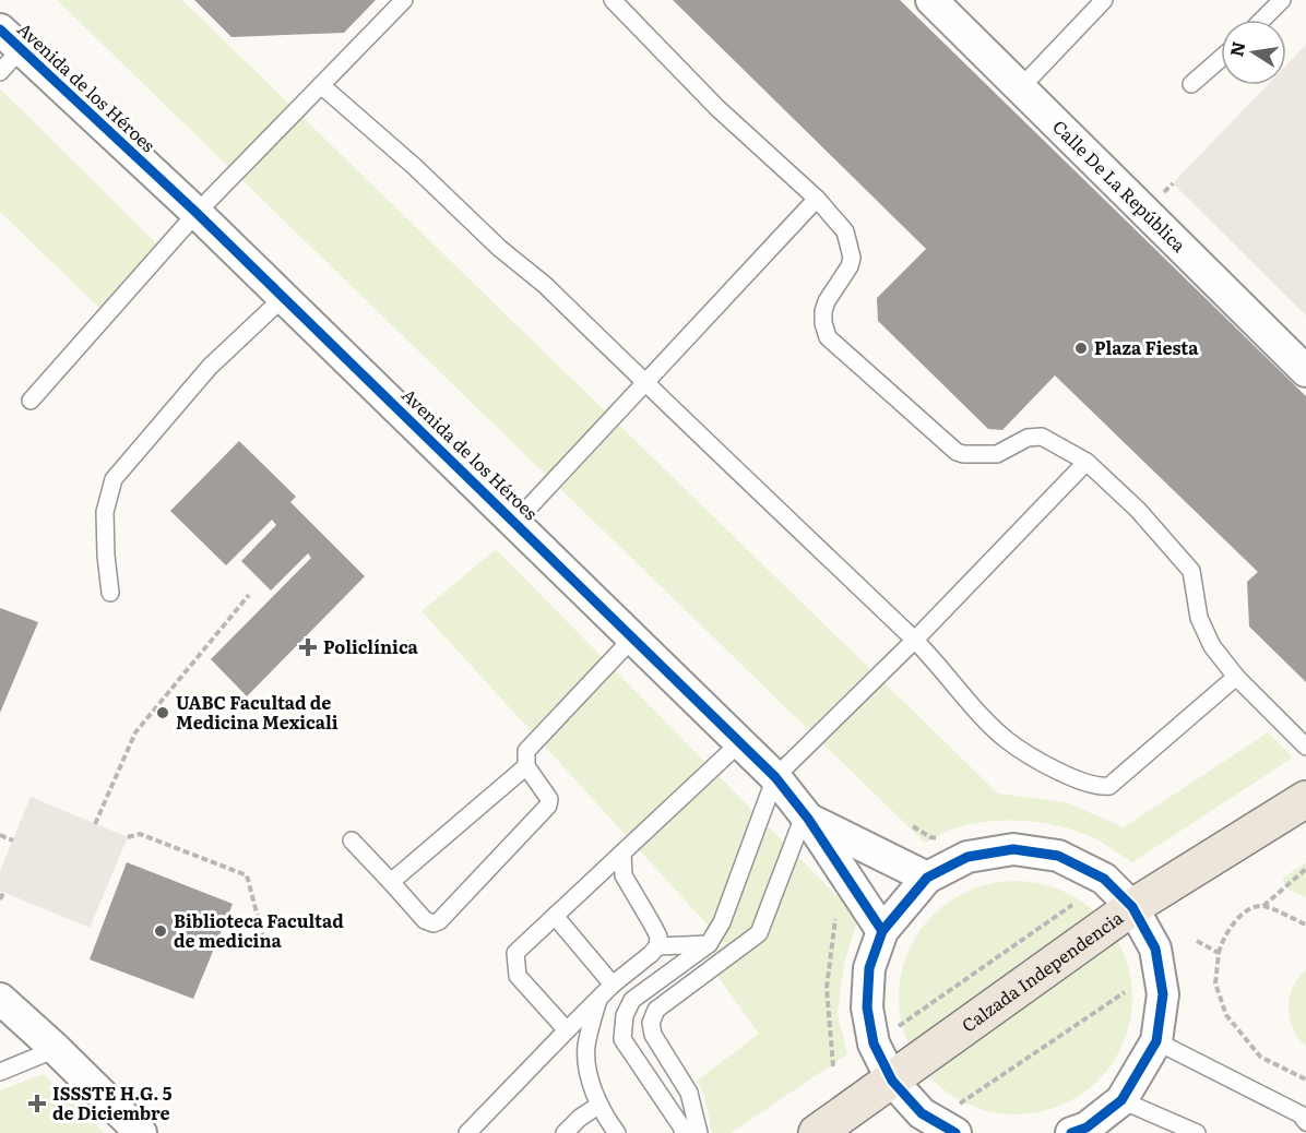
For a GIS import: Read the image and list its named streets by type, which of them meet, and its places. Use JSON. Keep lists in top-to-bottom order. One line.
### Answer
{"streets":{"main road":["Calzada Independencia"],"street":["Avenida de los Héroes","Calle De La República"]},"places":{"other":["Plaza Fiesta","UABC Facultad de Medicina Mexicali","Biblioteca Facultad de medicina"],"health":["Policlínica","ISSSTE H.G. 5 de Diciembre"]},"north":"left"}
